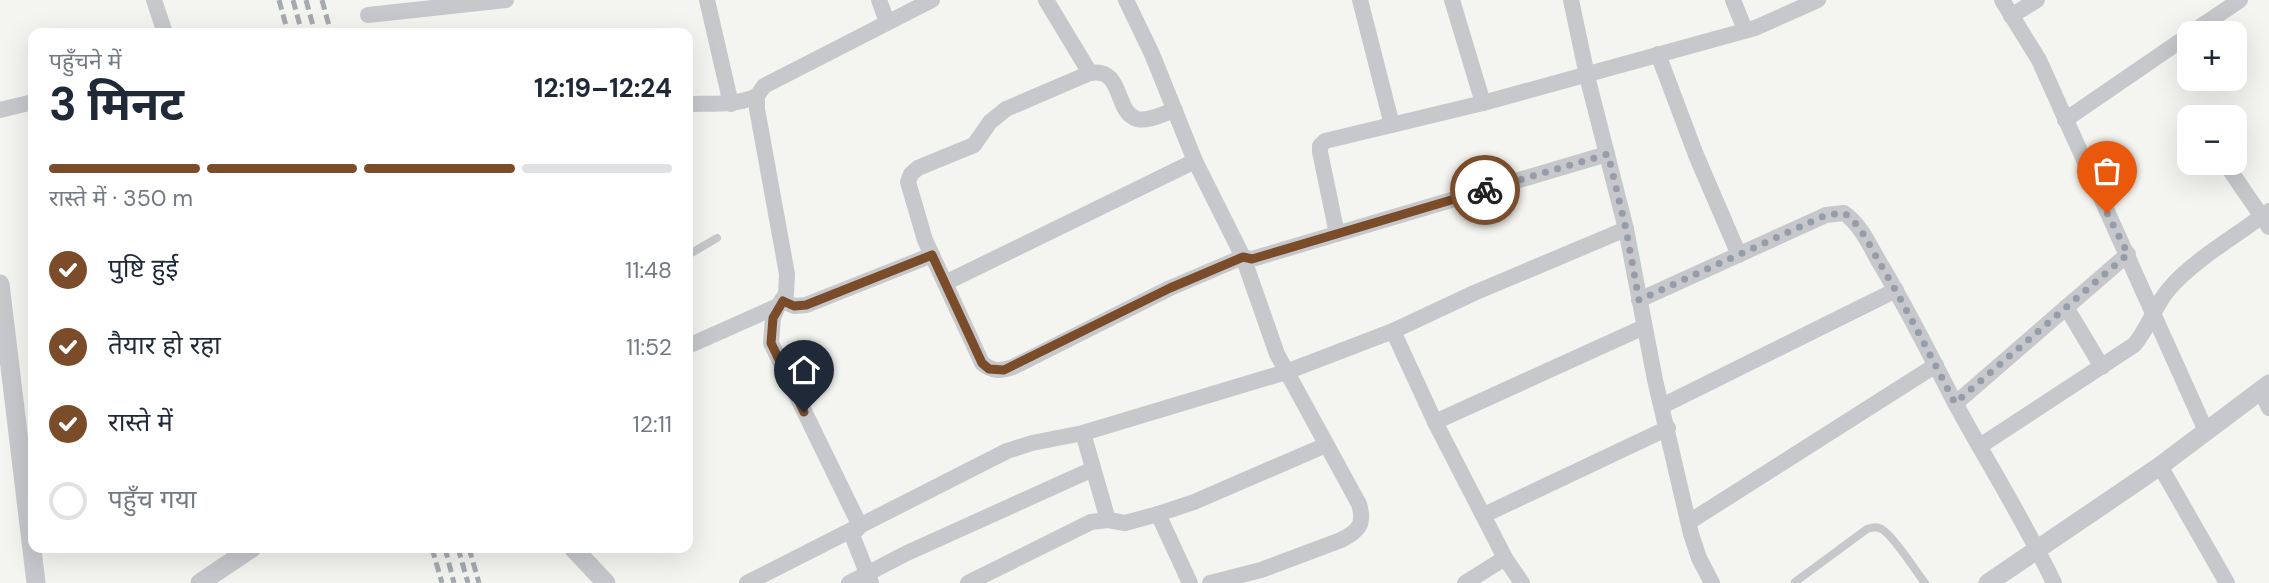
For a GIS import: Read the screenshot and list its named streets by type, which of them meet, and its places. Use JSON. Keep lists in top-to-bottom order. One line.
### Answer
{"page":{"map_buttons":["+","−"],"heading":["3 मिनट","पहुँचने में","12:19–12:24"],"bar":"रास्ते में · 350 m","list":[["पुष्टि हुई","11:48"],["तैयार हो रहा","11:52"],["रास्ते में","12:11"],"पहुँच गया"]}}
